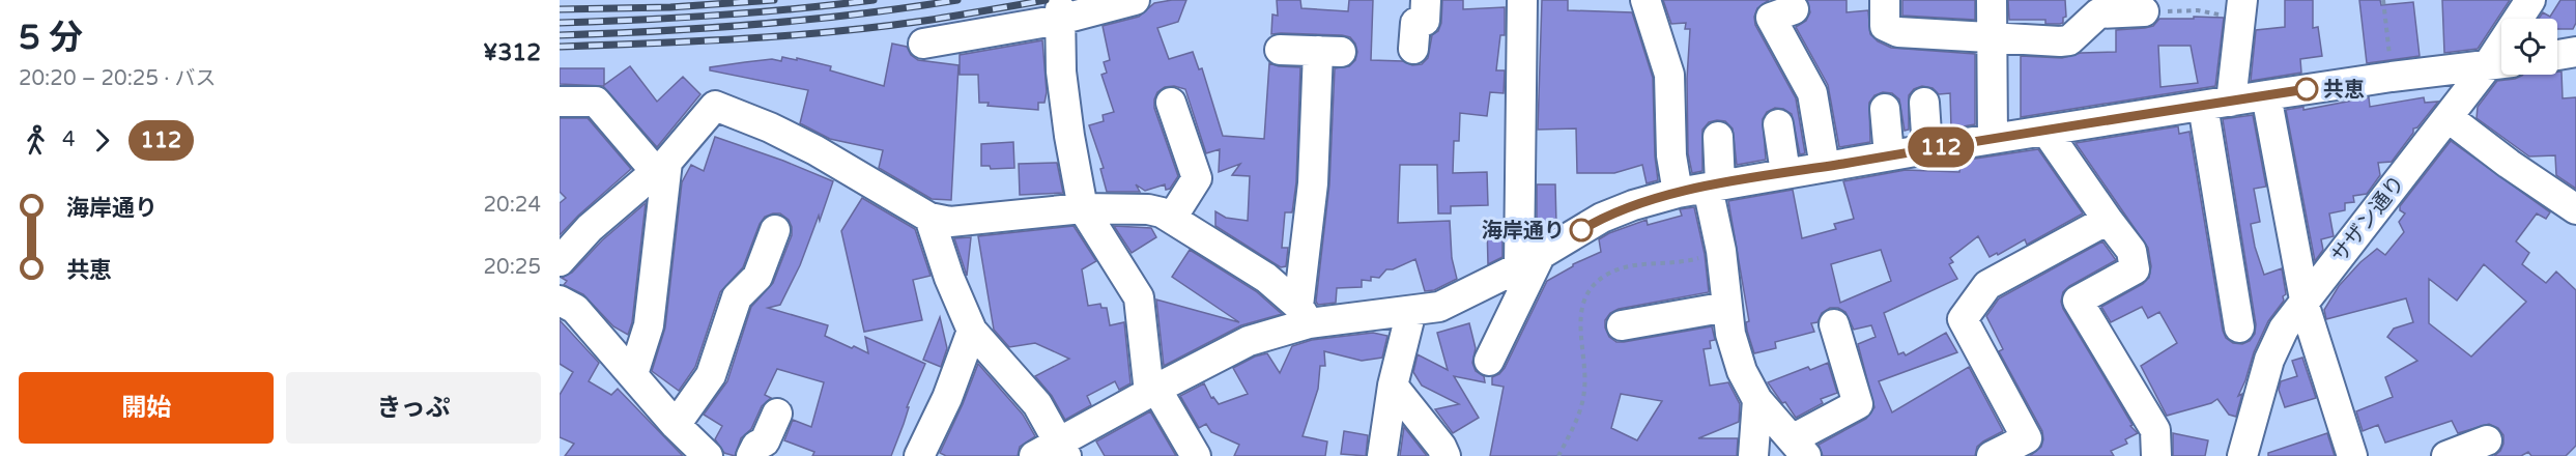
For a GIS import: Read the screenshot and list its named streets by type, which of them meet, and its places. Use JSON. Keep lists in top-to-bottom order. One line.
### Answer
{"streets":{"street":["サザン通り"]},"places":["共恵","海岸通り"],"lines":["bus line 112"],"page":{"heading":["5 分","20:20 – 20:25 · バス","¥312"],"on_map":"112","legs":["4","112"],"list":[{"name":"海岸通り","value":"20:24"},{"name":"共恵","value":"20:25"}],"buttons":["開始","きっぷ"]}}
